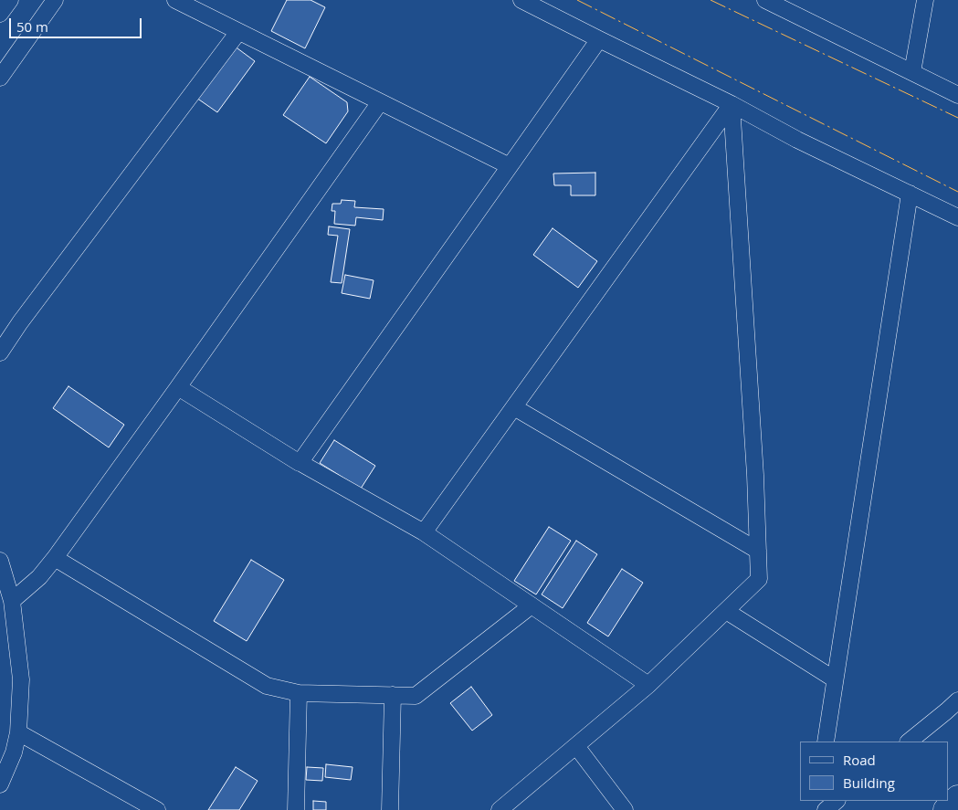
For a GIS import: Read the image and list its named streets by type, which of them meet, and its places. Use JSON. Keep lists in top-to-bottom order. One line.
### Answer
{"legend":["Road","Building"],"scale_bar":"50 m"}
